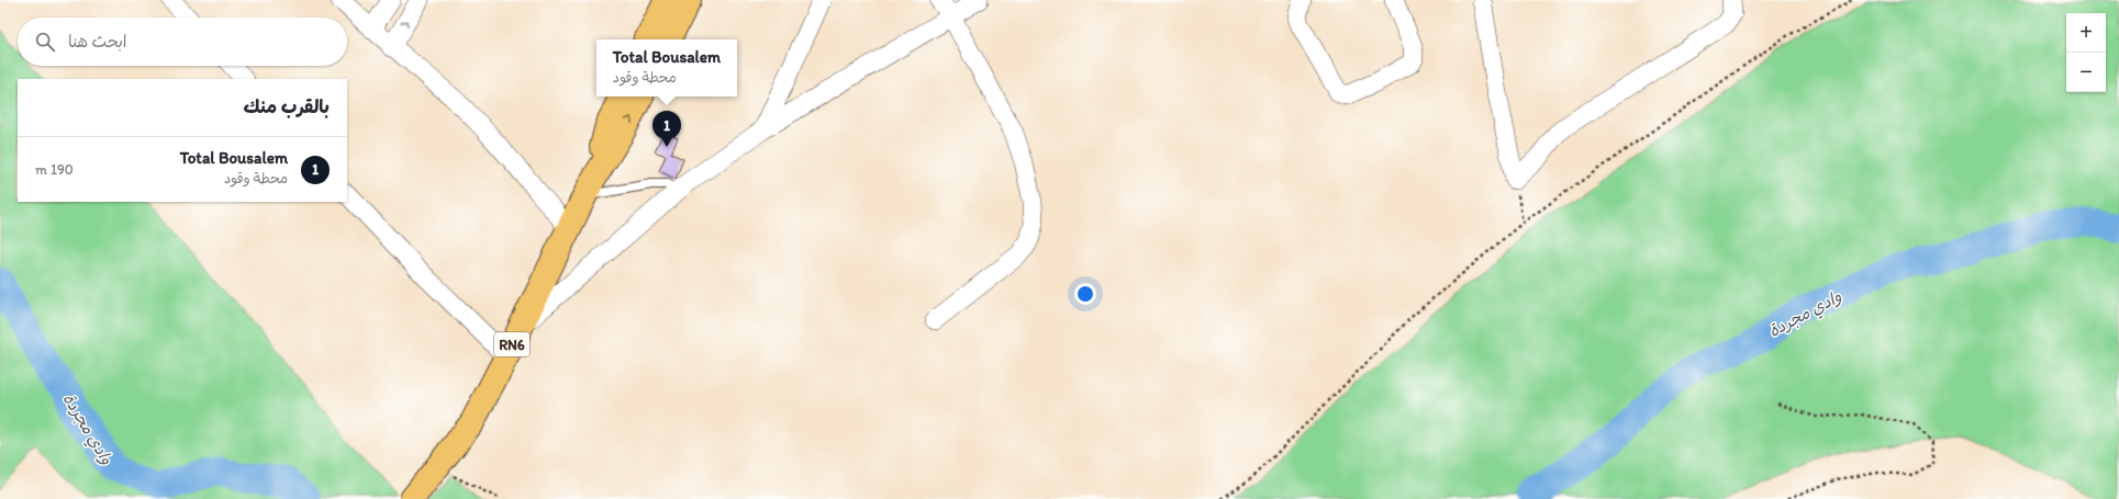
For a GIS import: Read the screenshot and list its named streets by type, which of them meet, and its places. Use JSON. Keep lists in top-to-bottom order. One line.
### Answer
{"streets":{"main road":["RN6"]},"water":["وادي مجردة"],"page":{"map_buttons":["+","−"],"search":"ابحث هنا","popup":["Total Bousalem","محطة وقود"],"heading":"بالقرب منك","pins":"1","list":[{"mark":"1","name":"Total Bousalem","note":"محطة وقود","value":"190 m"}]}}
